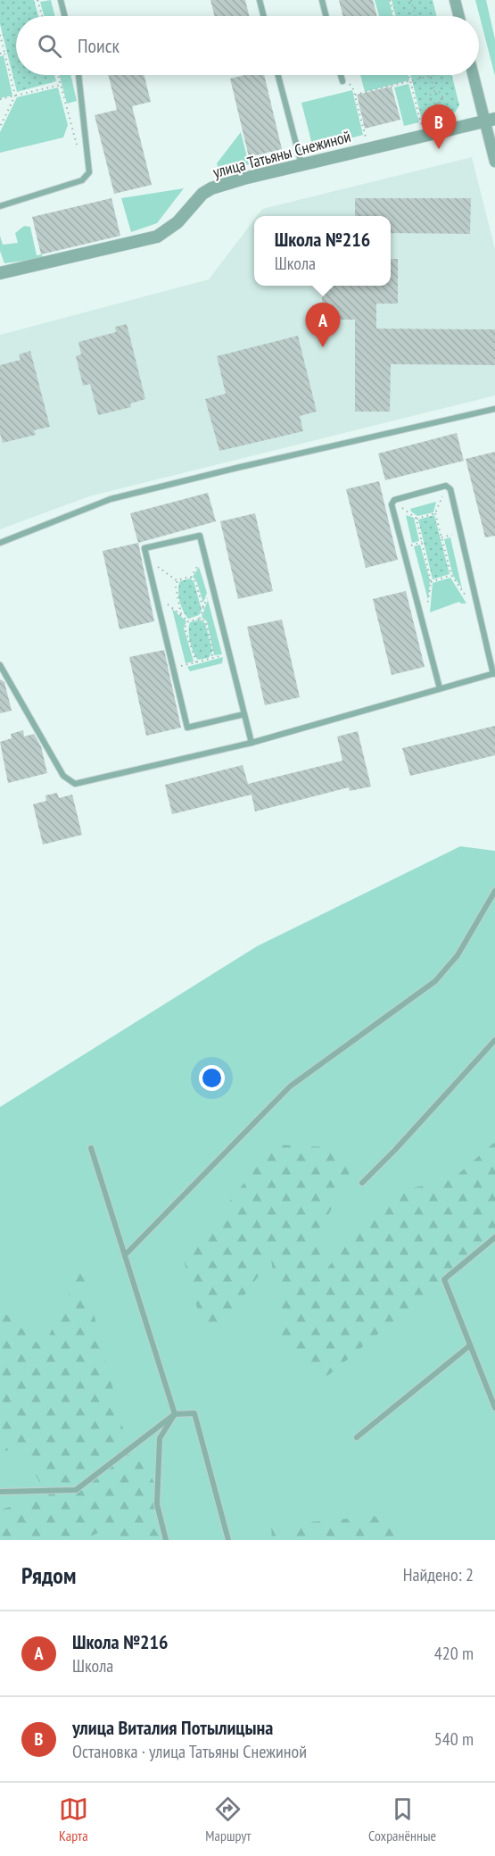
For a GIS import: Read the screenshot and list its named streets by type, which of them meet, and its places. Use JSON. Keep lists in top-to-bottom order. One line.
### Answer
{"streets":{"street":["улица Татьяны Снежиной"]},"page":{"search":"Поиск","pins":["B","A"],"popup":["Школа №216","Школа"],"heading":["Рядом","Найдено: 2"],"list":[{"mark":"A","name":"Школа №216","note":"Школа","value":"420 m"},{"mark":"B","name":"улица Виталия Потылицына","note":"Остановка · улица Татьяны Снежиной","value":"540 m"}],"nav":["Карта","Маршрут","Сохранённые"]}}
